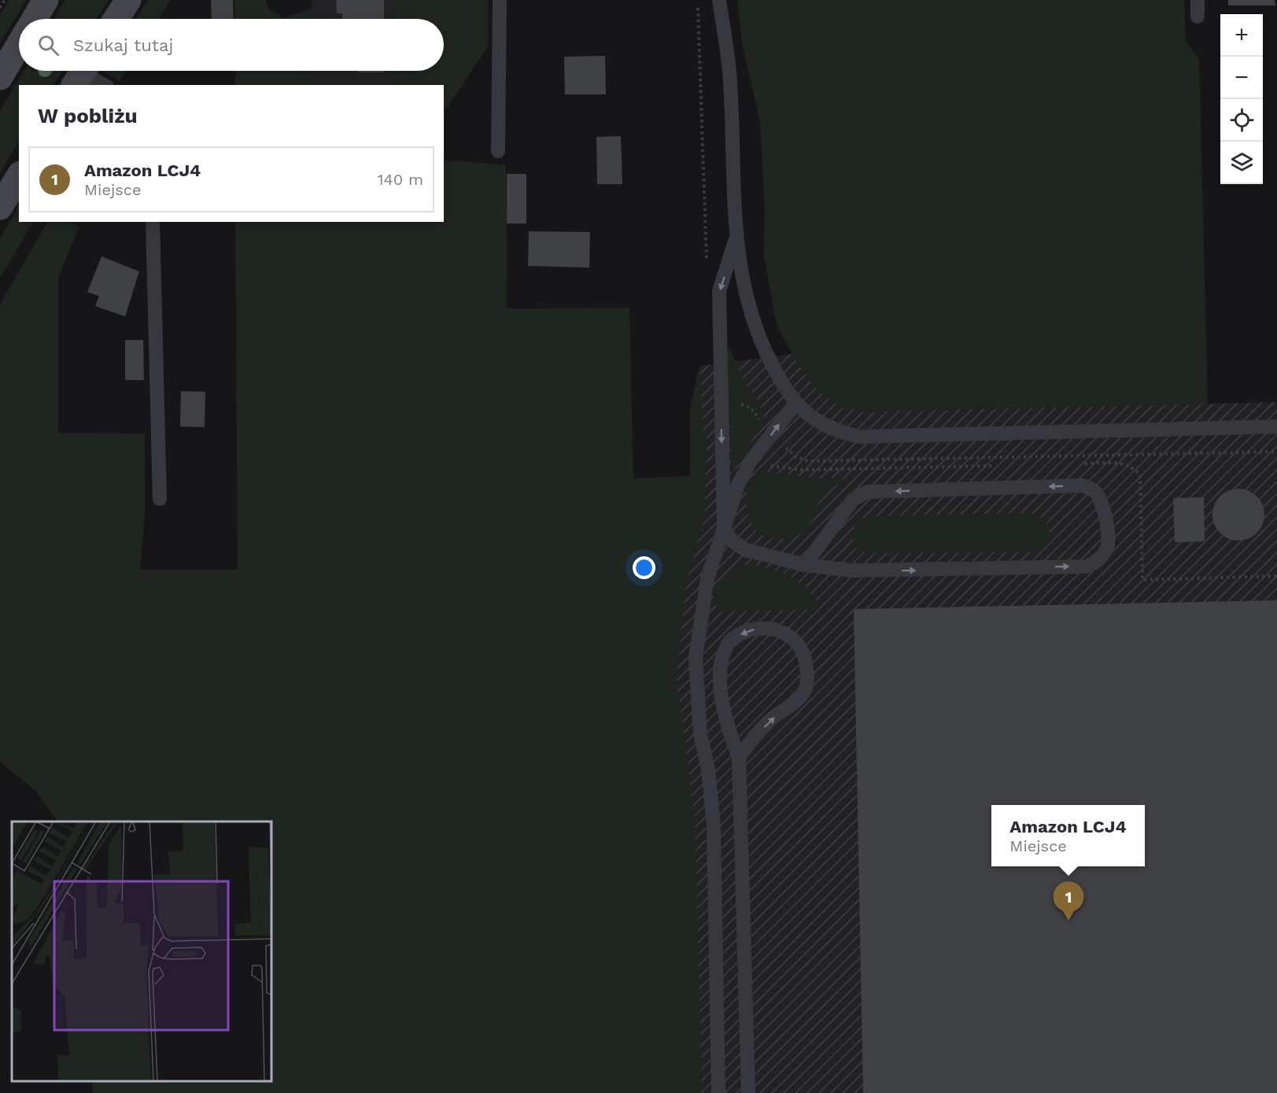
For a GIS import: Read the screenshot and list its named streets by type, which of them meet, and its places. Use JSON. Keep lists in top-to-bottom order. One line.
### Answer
{"page":{"map_buttons":["+","−"],"search":"Szukaj tutaj","heading":"W pobliżu","list":[{"mark":"1","name":"Amazon LCJ4","note":"Miejsce","value":"140 m"}],"popup":["Amazon LCJ4","Miejsce"],"pins":"1"}}
